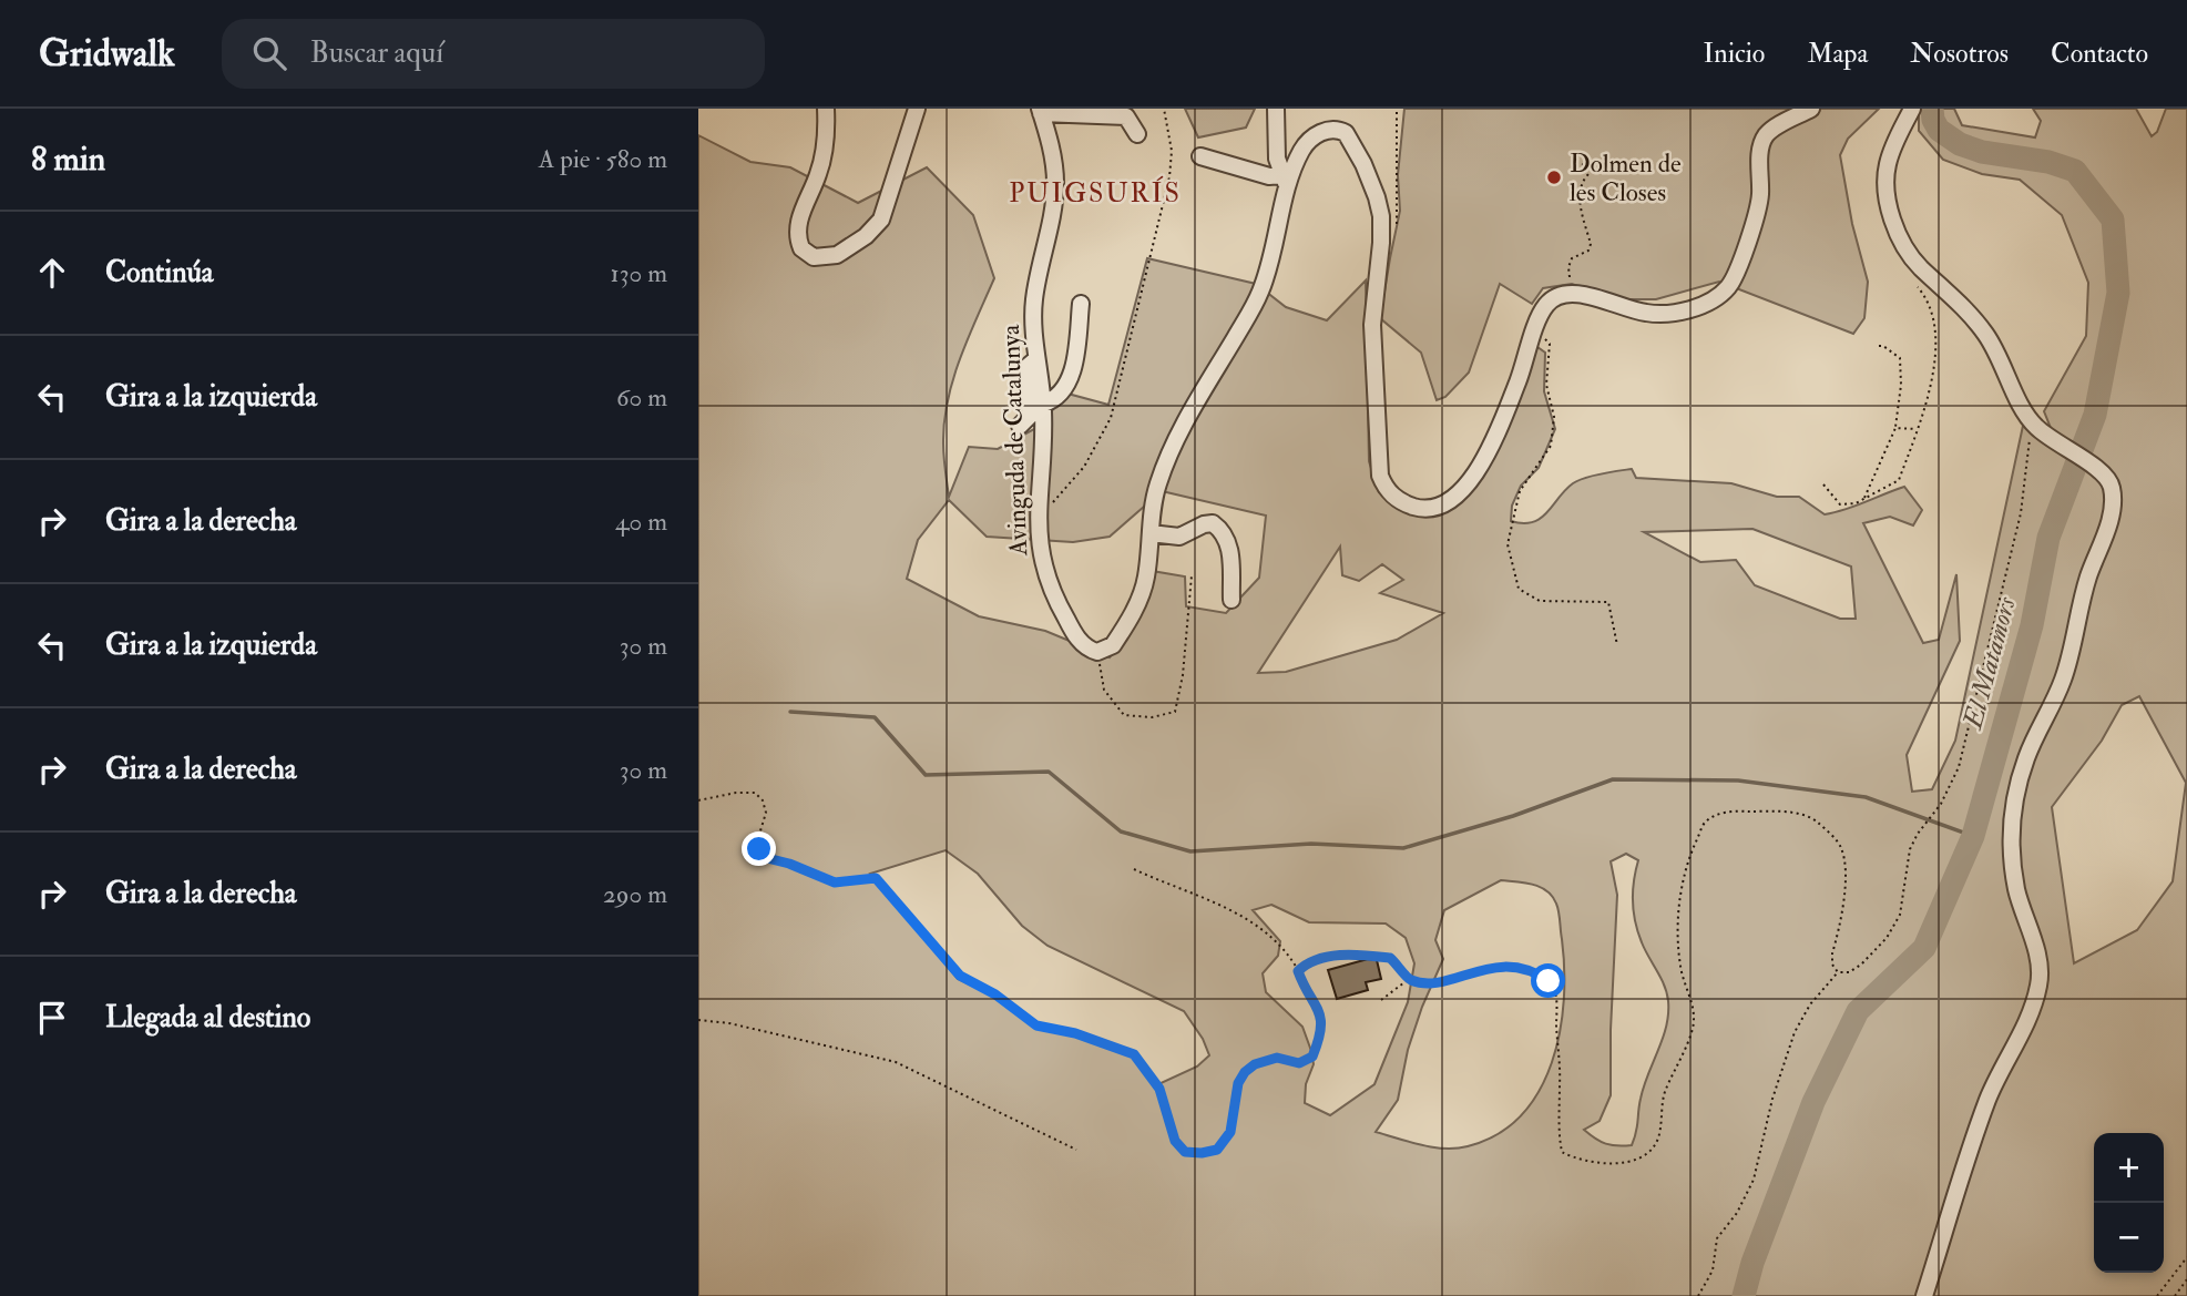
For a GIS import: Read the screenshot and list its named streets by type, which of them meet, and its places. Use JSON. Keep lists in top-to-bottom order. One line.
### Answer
{"streets":{"street":["Avinguda de Catalunya"]},"districts":["PUIGSURÍS"],"water":["El Matamors"],"places":["Dolmen de les Closes"],"page":{"header":"Gridwalk","search":"Buscar aquí","nav":["Inicio","Mapa","Nosotros","Contacto"],"heading":["8 min","A pie · 580 m"],"list":[["Continúa","130 m"],["Gira a la izquierda","60 m"],["Gira a la derecha","40 m"],["Gira a la izquierda","30 m"],["Gira a la derecha","30 m"],["Gira a la derecha","290 m"],"Llegada al destino"],"map_buttons":["+","−"]}}
